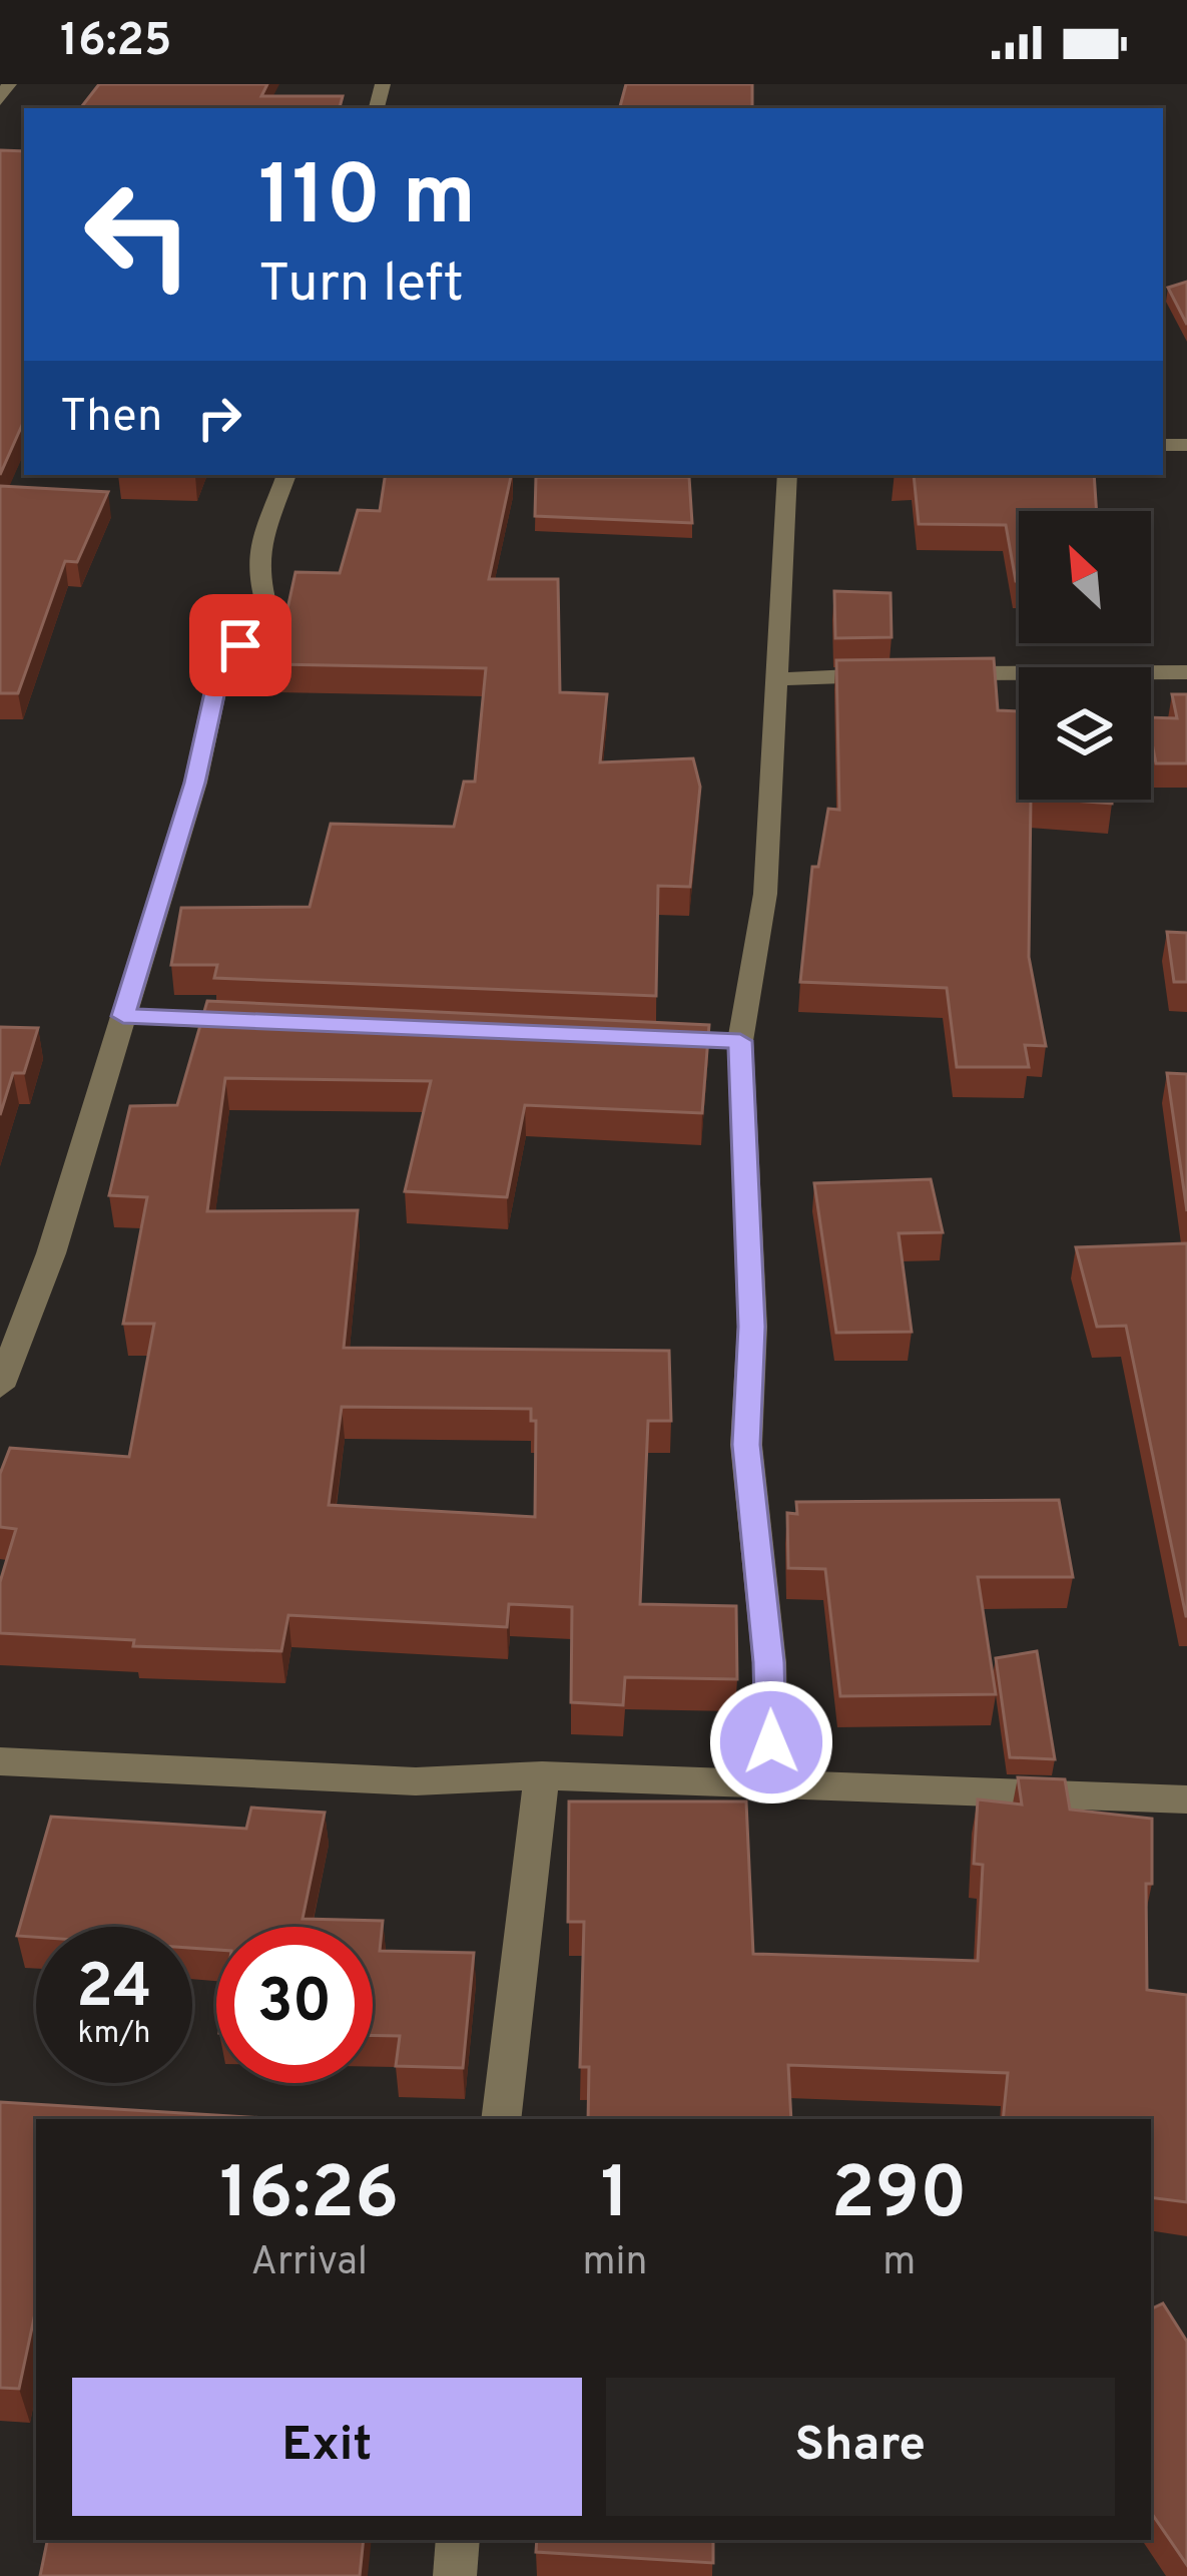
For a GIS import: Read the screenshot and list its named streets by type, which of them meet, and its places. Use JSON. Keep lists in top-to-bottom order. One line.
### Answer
{"north":"top left","page":{"status":"16:25","turn":["110 m","Turn left"],"then":"Then","speed":"24 km/h","limit":"30","eta":["16:26","Arrival","1","min","290","m"],"buttons":["Exit","Share"]}}
